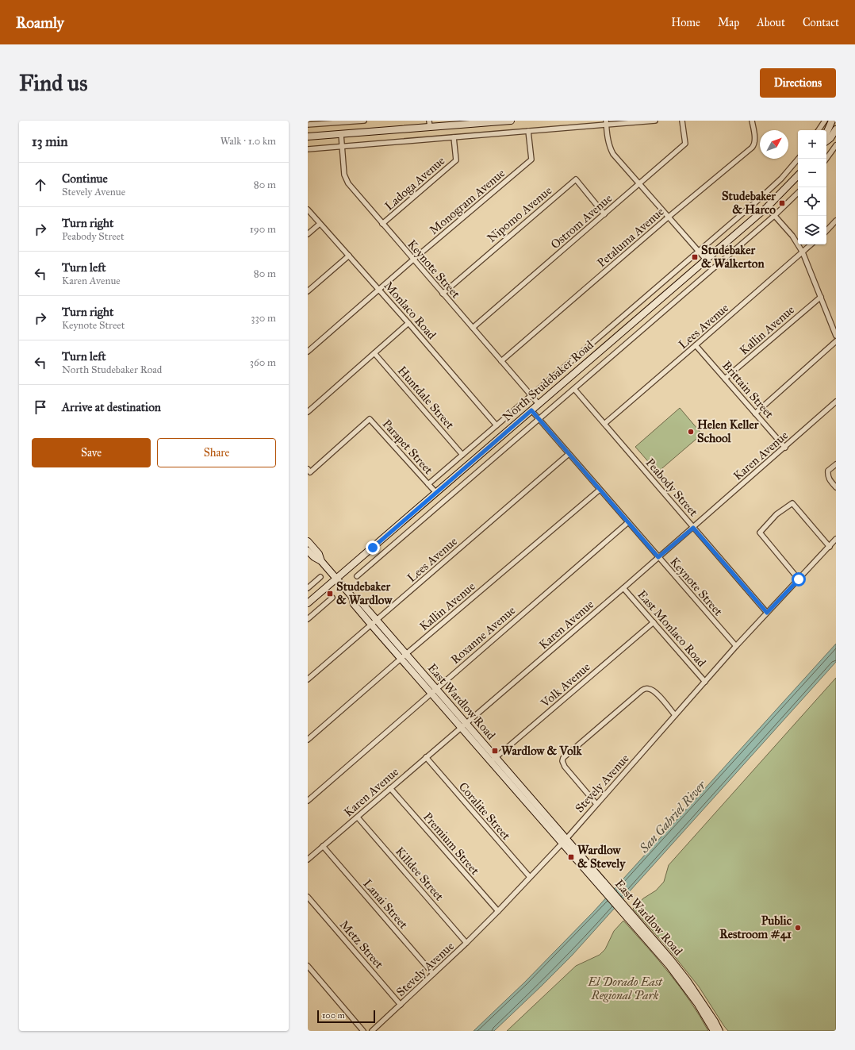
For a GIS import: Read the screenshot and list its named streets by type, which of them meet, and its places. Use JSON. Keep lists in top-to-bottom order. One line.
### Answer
{"streets":{"main road":["North Studebaker Road","East Wardlow Road"],"street":["Ladoga Avenue","Monogram Avenue","Nipomo Avenue","Ostrom Avenue","Petaluma Avenue","Keynote Street","Monlaco Road","Lees Avenue","Kallin Avenue","Brittain Street","Huntdale Street","Parapet Street","Karen Avenue","Peabody Street","East Monlaco Road","Roxanne Avenue","Volk Avenue","Stevely Avenue","Coralite Street","Premium Street","Killdee Street","Lanai Street","Metz Street"]},"crossings":[["Ladoga Avenue","Keynote Street"],["Monogram Avenue","Keynote Street"],["Monogram Avenue","Monlaco Road"],["Nipomo Avenue","Ostrom Avenue"],["Nipomo Avenue","Keynote Street"],["Ostrom Avenue","Keynote Street"],["Petaluma Avenue","Keynote Street"],["Keynote Street","Lees Avenue"],["Keynote Street","Kallin Avenue"],["Keynote Street","North Studebaker Road"],["Keynote Street","Karen Avenue"],["Keynote Street","Roxanne Avenue"],["Keynote Street","Stevely Avenue"],["Monlaco Road","North Studebaker Road"],["Lees Avenue","Brittain Street"],["Lees Avenue","Peabody Street"],["Lees Avenue","East Wardlow Road"],["Kallin Avenue","Brittain Street"],["Kallin Avenue","East Wardlow Road"],["North Studebaker Road","Huntdale Street"],["North Studebaker Road","Parapet Street"],["North Studebaker Road","Peabody Street"],["North Studebaker Road","East Wardlow Road"],["Brittain Street","Karen Avenue"],["Karen Avenue","Peabody Street"],["Karen Avenue","East Monlaco Road"],["Karen Avenue","East Wardlow Road"],["Karen Avenue","Coralite Street"],["Karen Avenue","Premium Street"],["Karen Avenue","Killdee Street"],["Karen Avenue","Lanai Street"],["Peabody Street","Stevely Avenue"],["East Monlaco Road","Volk Avenue"],["East Monlaco Road","Stevely Avenue"],["Roxanne Avenue","East Wardlow Road"],["Volk Avenue","East Wardlow Road"],["East Wardlow Road","Stevely Avenue"],["Stevely Avenue","Coralite Street"],["Stevely Avenue","Premium Street"],["Stevely Avenue","Killdee Street"],["Stevely Avenue","Lanai Street"],["Stevely Avenue","Metz Street"]],"water":["San Gabriel River"],"parks":["El Dorado East Regional Park"],"places":{"transit":["Studebaker & Harco","Studebaker & Walkerton","Studebaker & Wardlow","Wardlow & Volk","Wardlow & Stevely"],"other":["Helen Keller School","Public Restroom #41"]},"scale_bar":"100 m","north":"top right","page":{"header":"Roamly","nav":["Home","Map","About","Contact"],"buttons":["Directions",["Save","Share"]],"title":"Find us","heading":["13 min","Walk · 1.0 km"],"map_buttons":["+","−"],"list":[["Continue","Stevely Avenue","80 m"],["Turn right","Peabody Street","190 m"],["Turn left","Karen Avenue","80 m"],["Turn right","Keynote Street","330 m"],["Turn left","North Studebaker Road","360 m"],"Arrive at destination"],"scale":"100 m"}}
